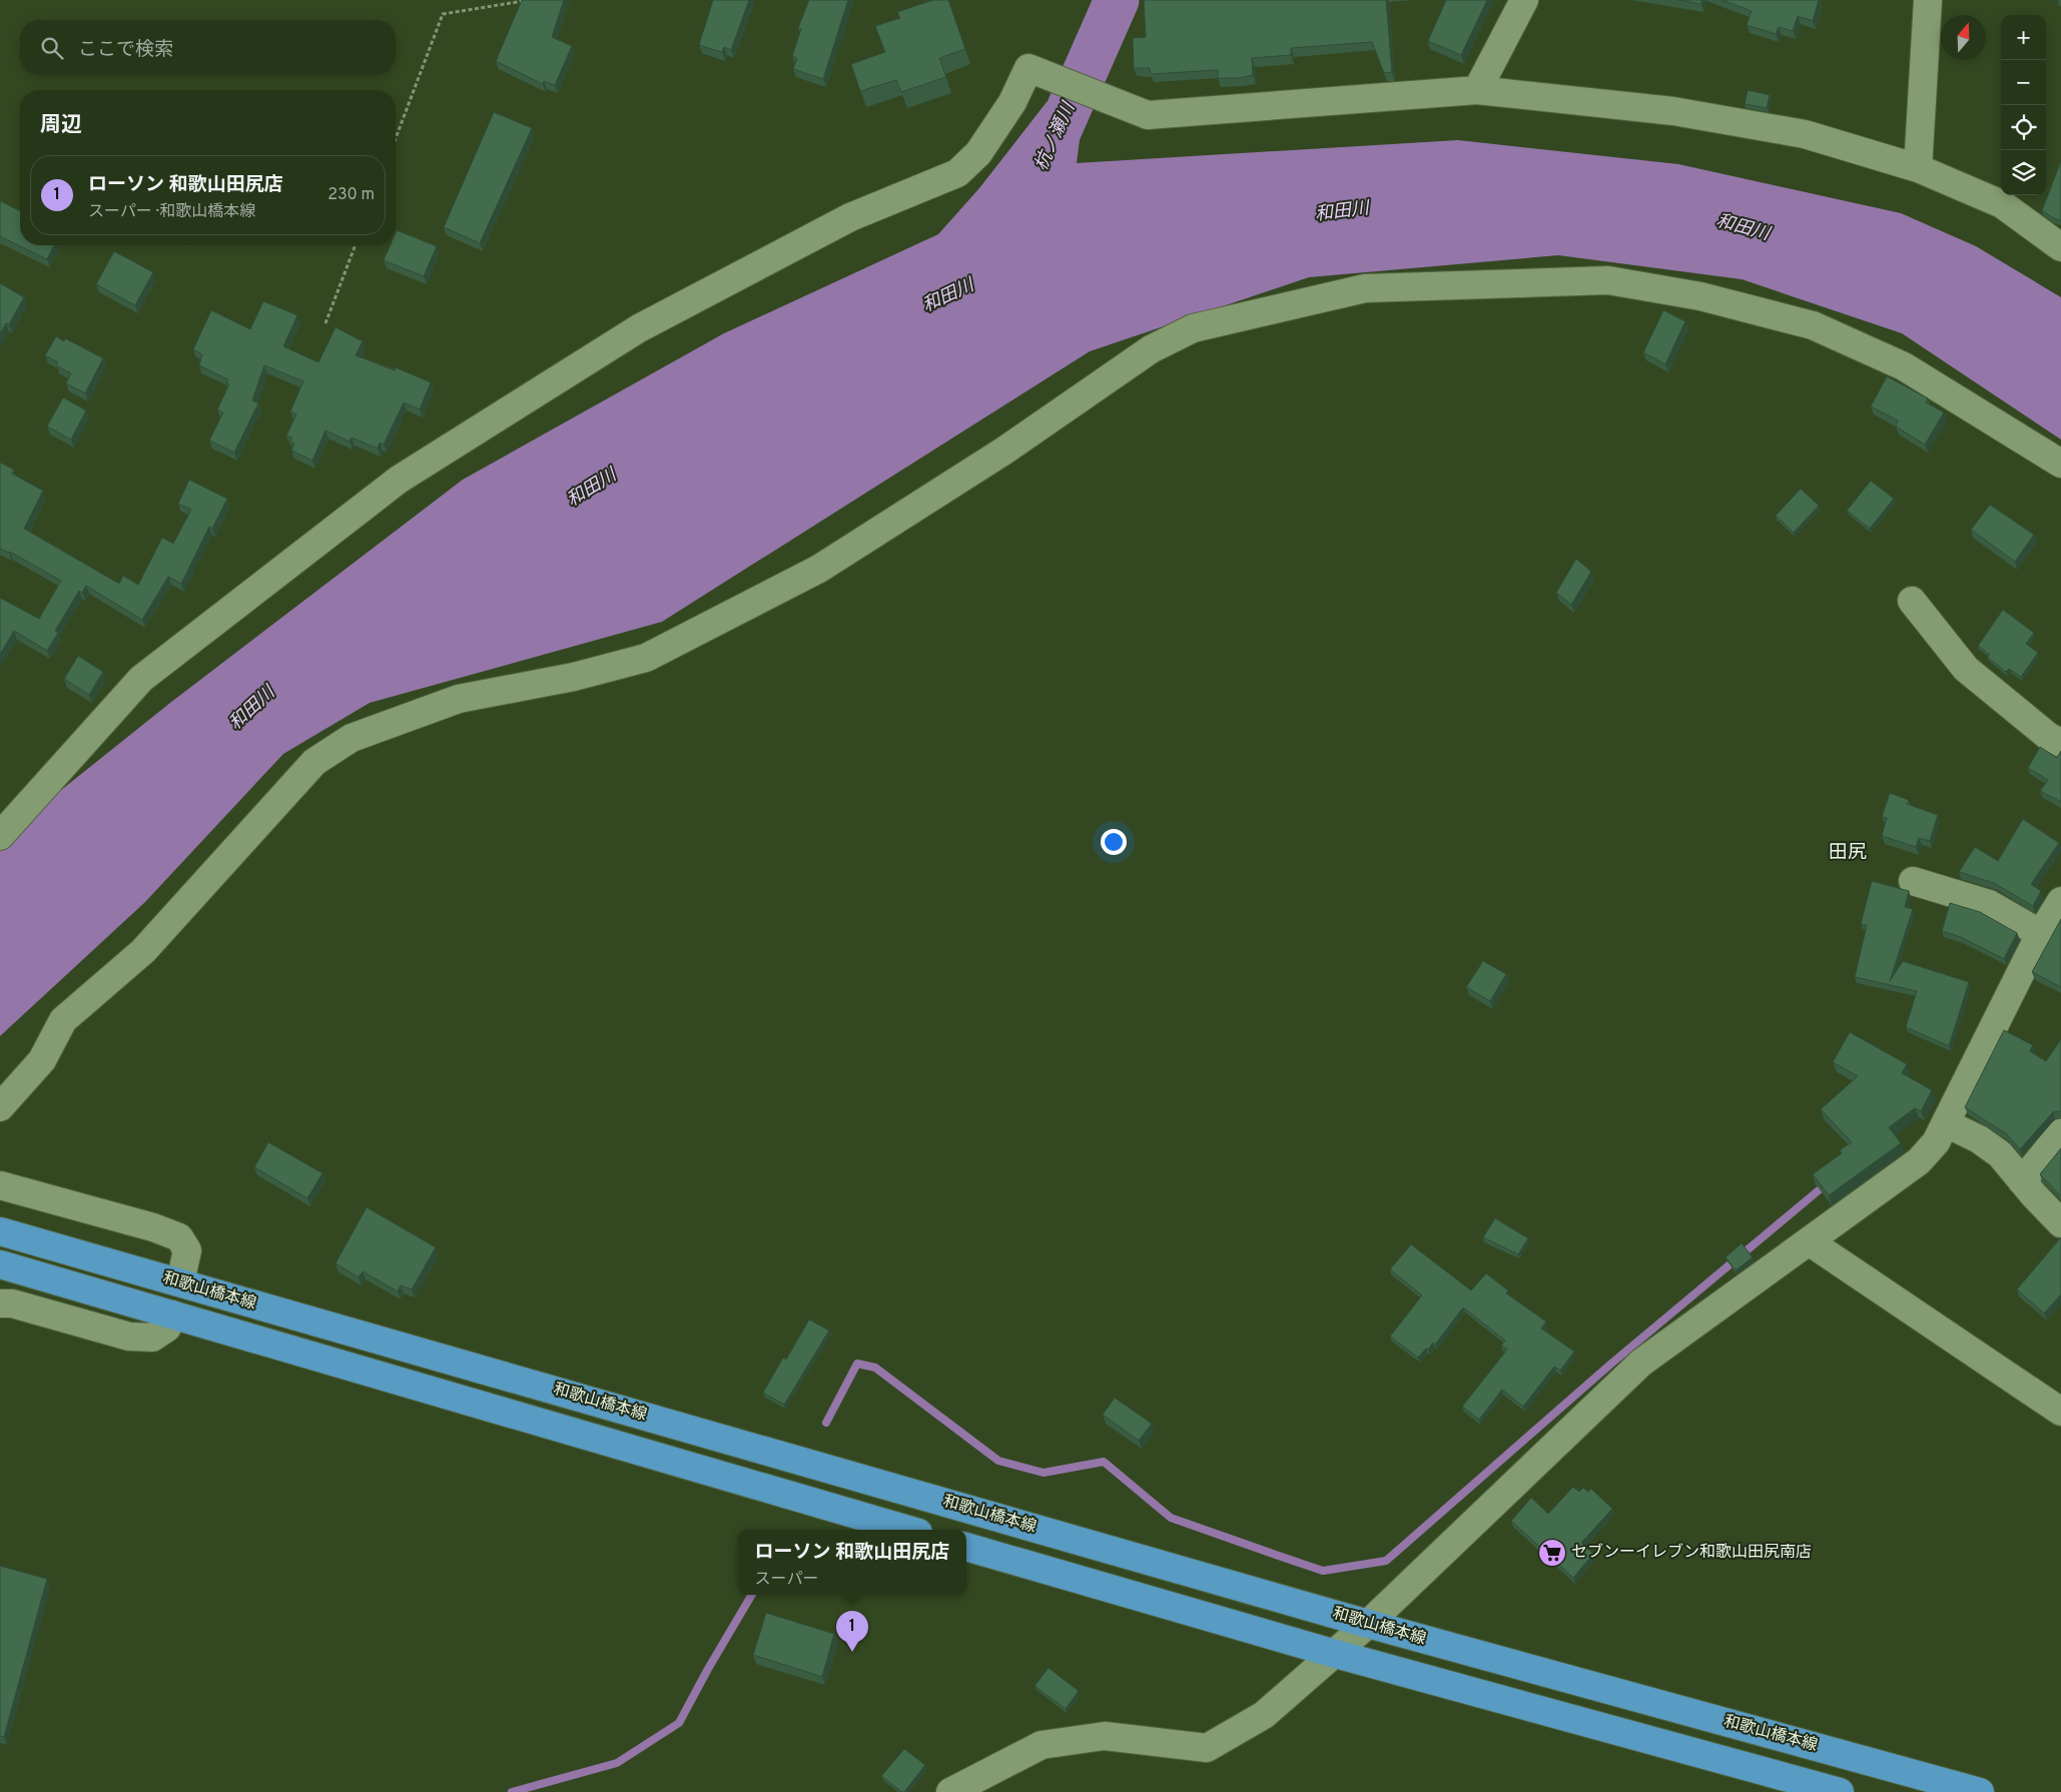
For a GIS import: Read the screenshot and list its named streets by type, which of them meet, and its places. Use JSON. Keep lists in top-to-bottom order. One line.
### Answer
{"streets":{"main road":["和歌山橋本線"]},"districts":["田尻"],"water":["杭ノ瀬川","和田川"],"places":{"supermarket":["セブンーイレブン和歌山田尻南店"]},"north":"top","page":{"map_buttons":["+","−"],"search":"ここで検索","heading":"周辺","list":[{"mark":"1","name":"ローソン 和歌山田尻店","note":"スーパー · 和歌山橋本線","value":"230 m"}],"popup":["ローソン 和歌山田尻店","スーパー"],"pins":"1"}}
